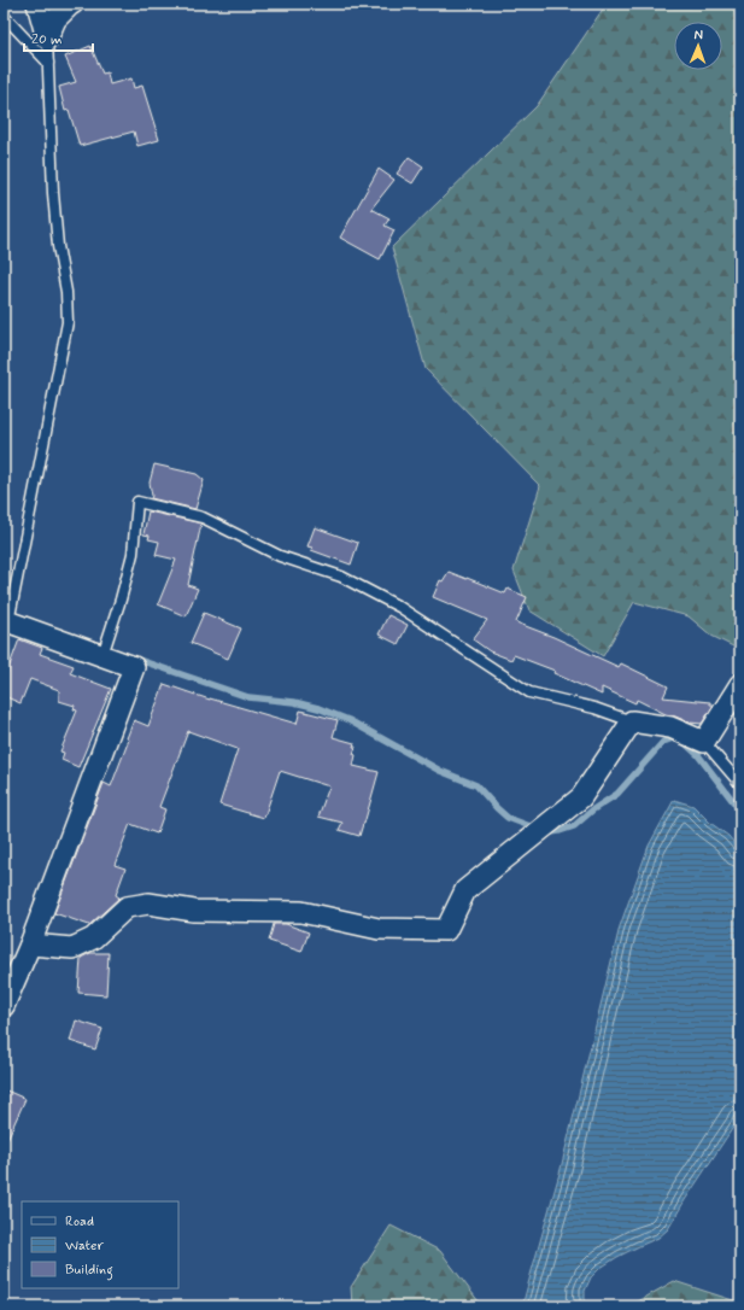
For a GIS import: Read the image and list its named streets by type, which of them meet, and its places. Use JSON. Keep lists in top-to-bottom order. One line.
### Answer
{"legend":["Road","Water","Building"],"scale_bar":"20 m","north":"top"}
